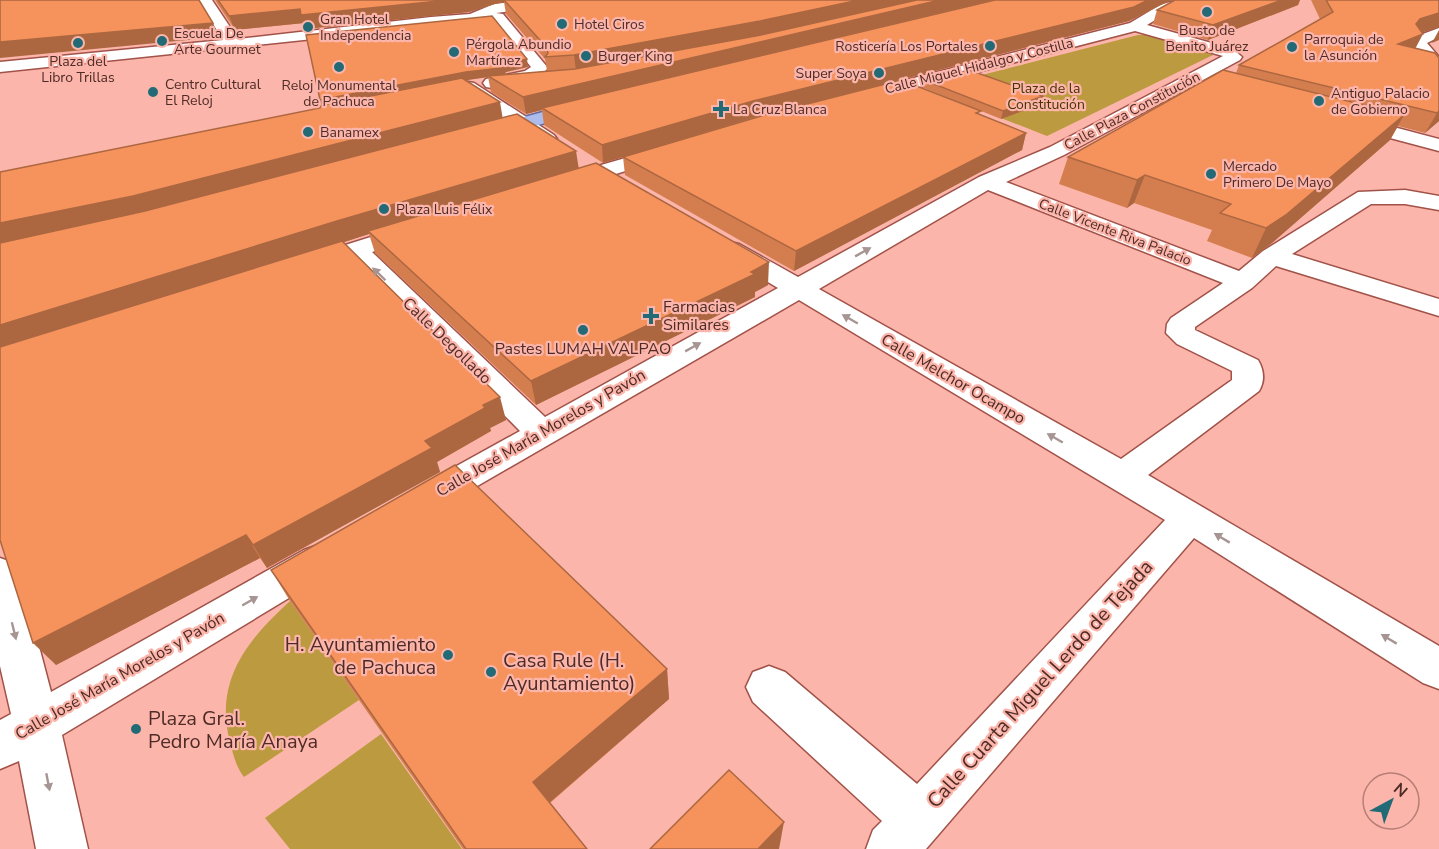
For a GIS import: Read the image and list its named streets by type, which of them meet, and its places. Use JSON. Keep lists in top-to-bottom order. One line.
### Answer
{"streets":{"street":["Calle Miguel Hidalgo y Costilla","Calle Plaza Constitución","Calle Vicente Riva Palacio","Calle Degollado","Calle Melchor Ocampo","Calle José María Morelos y Pavón","Calle Cuarta Miguel Lerdo de Tejada"]},"crossings":[["Calle Miguel Hidalgo y Costilla","Calle Plaza Constitución"],["Calle Plaza Constitución","Calle José María Morelos y Pavón"],["Calle Vicente Riva Palacio","Calle José María Morelos y Pavón"],["Calle Degollado","Calle José María Morelos y Pavón"],["Calle Melchor Ocampo","Calle José María Morelos y Pavón"],["Calle Melchor Ocampo","Calle Cuarta Miguel Lerdo de Tejada"]],"one_way":["Calle Melchor Ocampo","Calle José María Morelos y Pavón"],"parks":["Plaza de la Constitución"],"places":{"other":["Busto de Benito Juárez","Hotel Ciros","Gran Hotel Independencia","Escuela De Arte Gourmet","Plaza del Libro Trillas","Rosticería Los Portales","Parroquia de la Asunción","Pérgola Abundio Martínez","Burger King","Reloj Monumental de Pachuca","Super Soya","Centro Cultural El Reloj","Antiguo Palacio de Gobierno","Banamex","Mercado Primero De Mayo","Plaza Luis Félix","Pastes LUMAH VALPAO","H. Ayuntamiento de Pachuca","Casa Rule (H. Ayuntamiento)","Plaza Gral. Pedro María Anaya"],"health":["La Cruz Blanca","Farmacias Similares"]},"north":"top right"}
